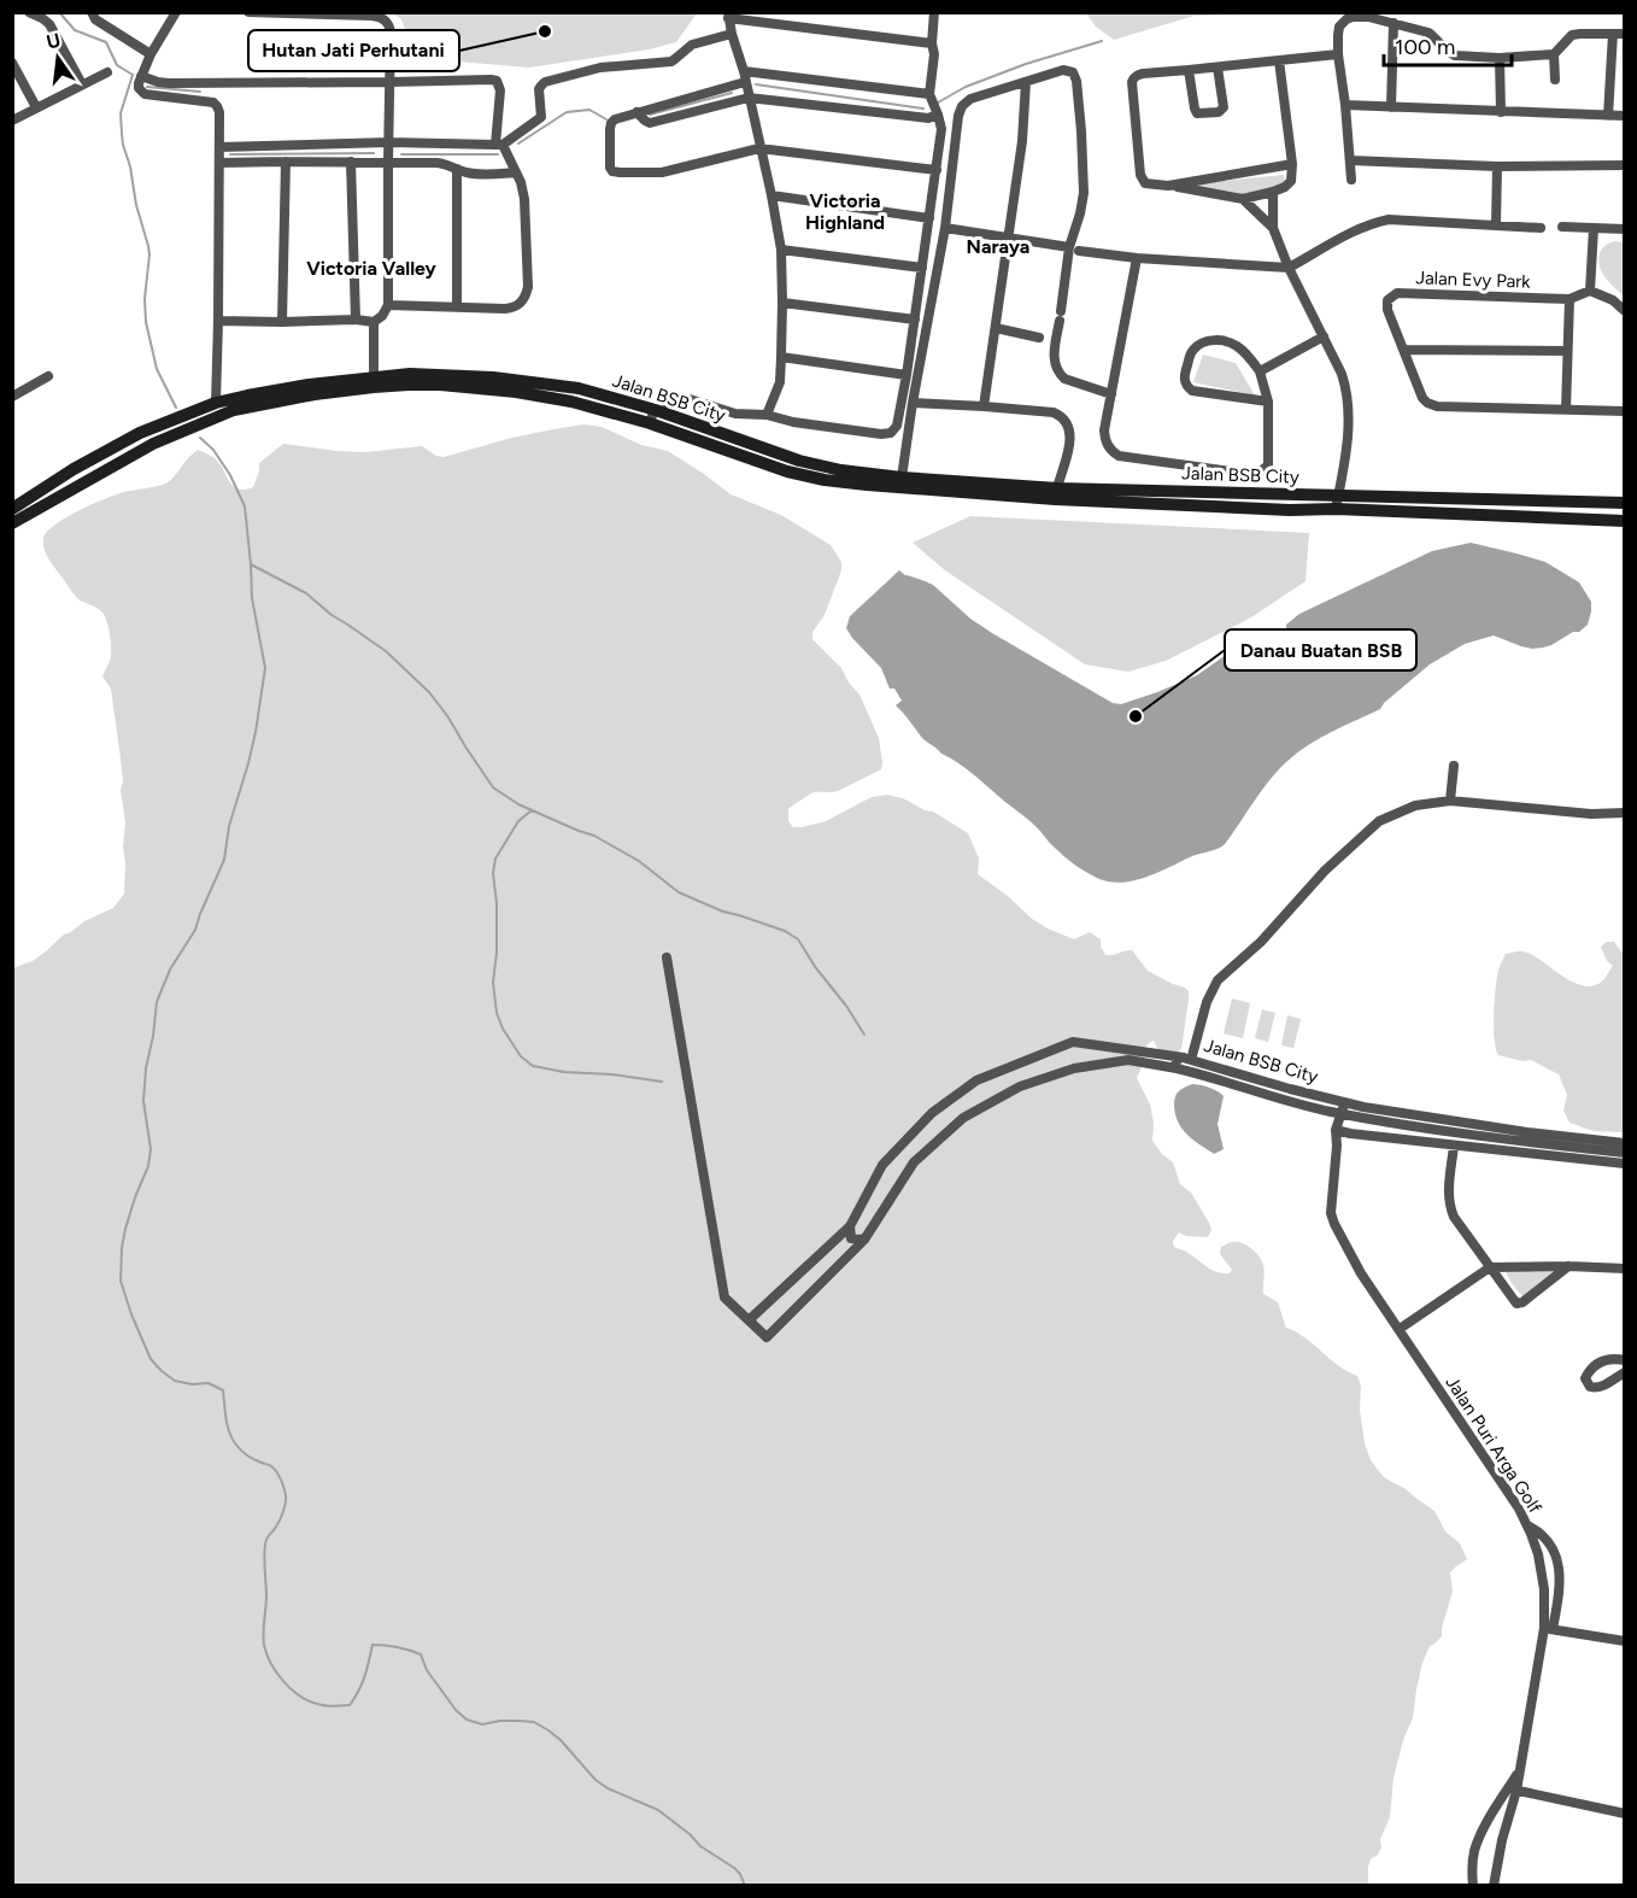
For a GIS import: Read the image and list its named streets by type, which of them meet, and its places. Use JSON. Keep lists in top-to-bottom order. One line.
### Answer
{"streets":{"street":["Jalan Evy Park","Jalan BSB City","Jalan Puri Arga Golf"]},"crossings":[["Jalan BSB City","Jalan Puri Arga Golf"]],"districts":["Victoria Highland","Naraya","Victoria Valley"],"places":["Hutan Jati Perhutani","Danau Buatan BSB"],"scale_bar":"100 m","north":"top"}
